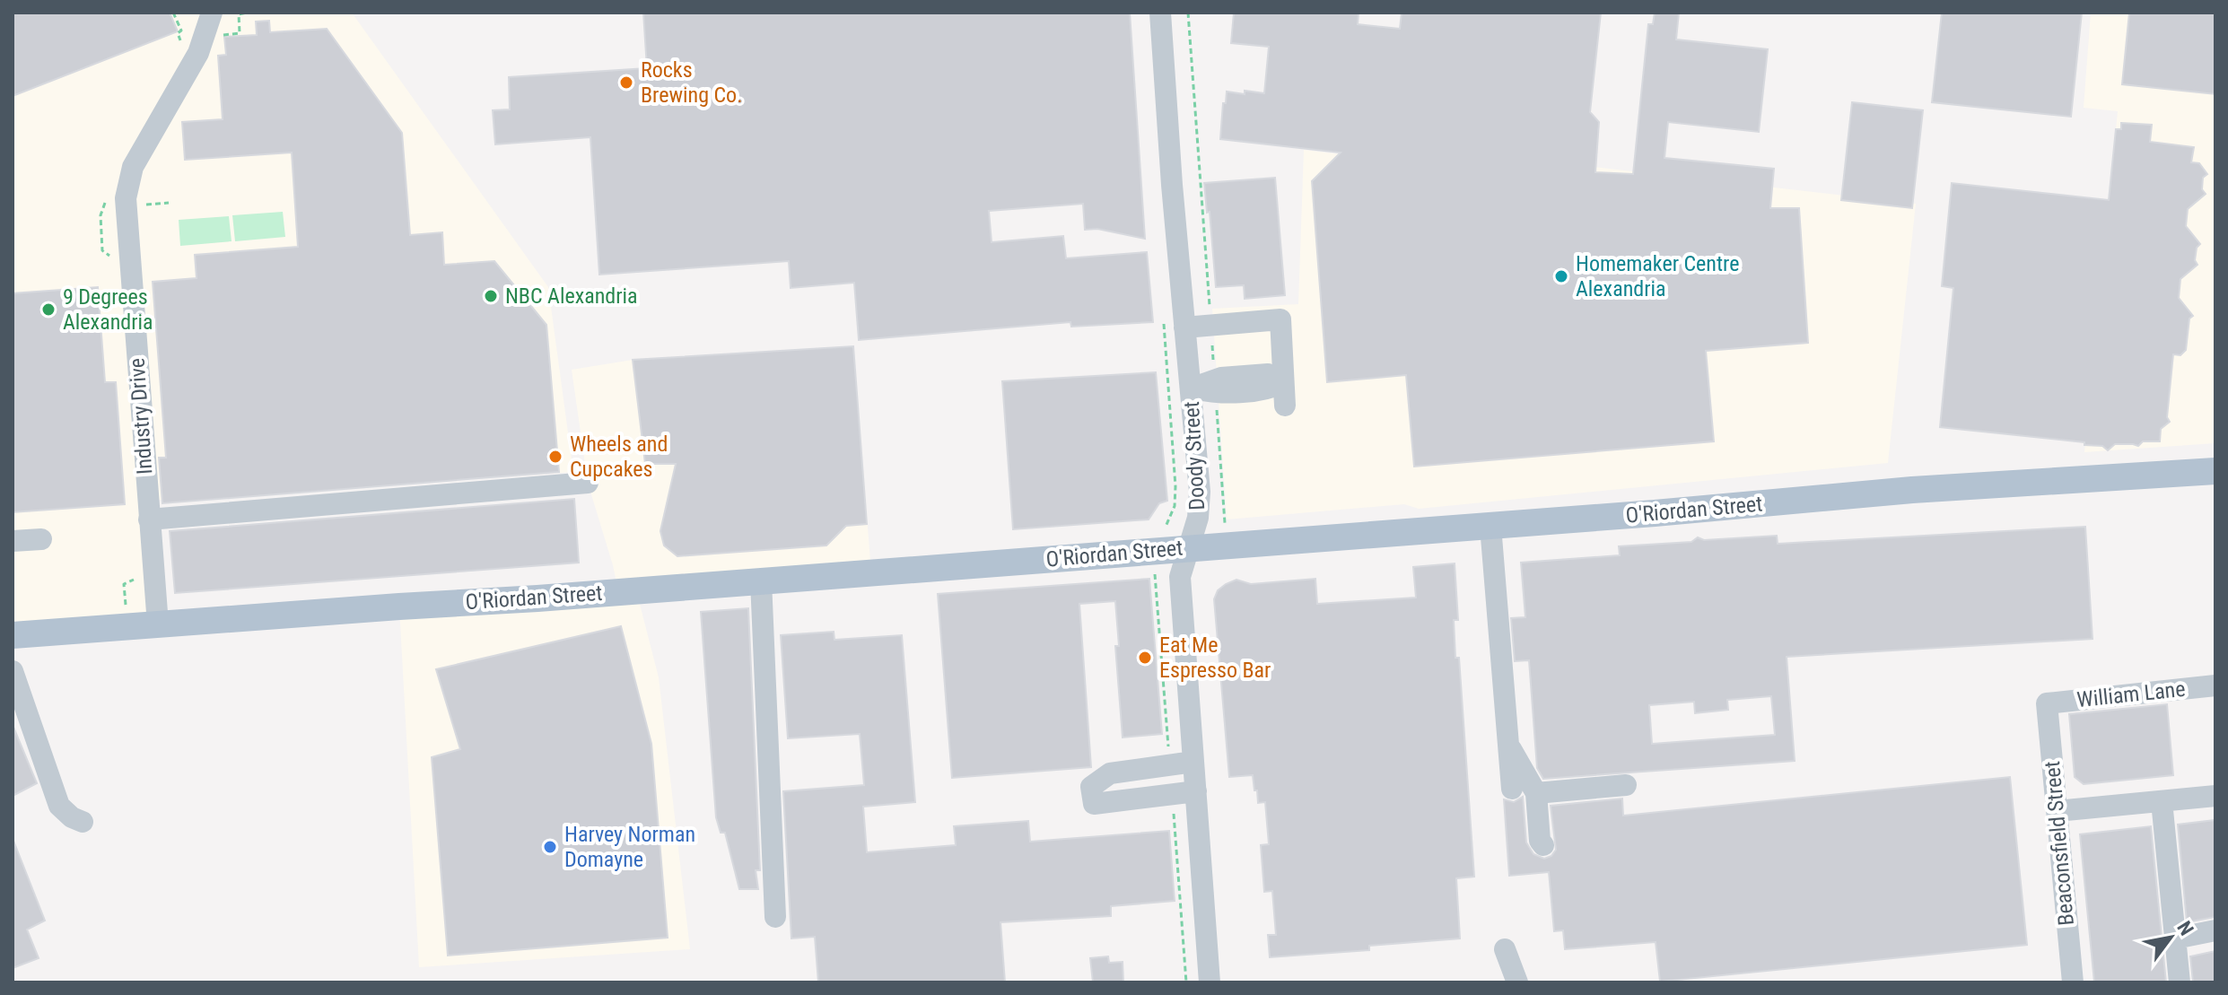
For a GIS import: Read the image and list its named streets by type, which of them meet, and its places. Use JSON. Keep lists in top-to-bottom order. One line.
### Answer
{"streets":{"main road":["O'Riordan Street"],"street":["Industry Drive","Doody Street","William Lane","Beaconsfield Street"]},"crossings":[["Industry Drive","O'Riordan Street"],["Doody Street","O'Riordan Street"],["William Lane","Beaconsfield Street"]],"places":["Rocks Brewing Co.","Homemaker Centre Alexandria","NBC Alexandria","9 Degrees Alexandria","Wheels and Cupcakes","Eat Me Espresso Bar","Harvey Norman Domayne"],"north":"top right"}
